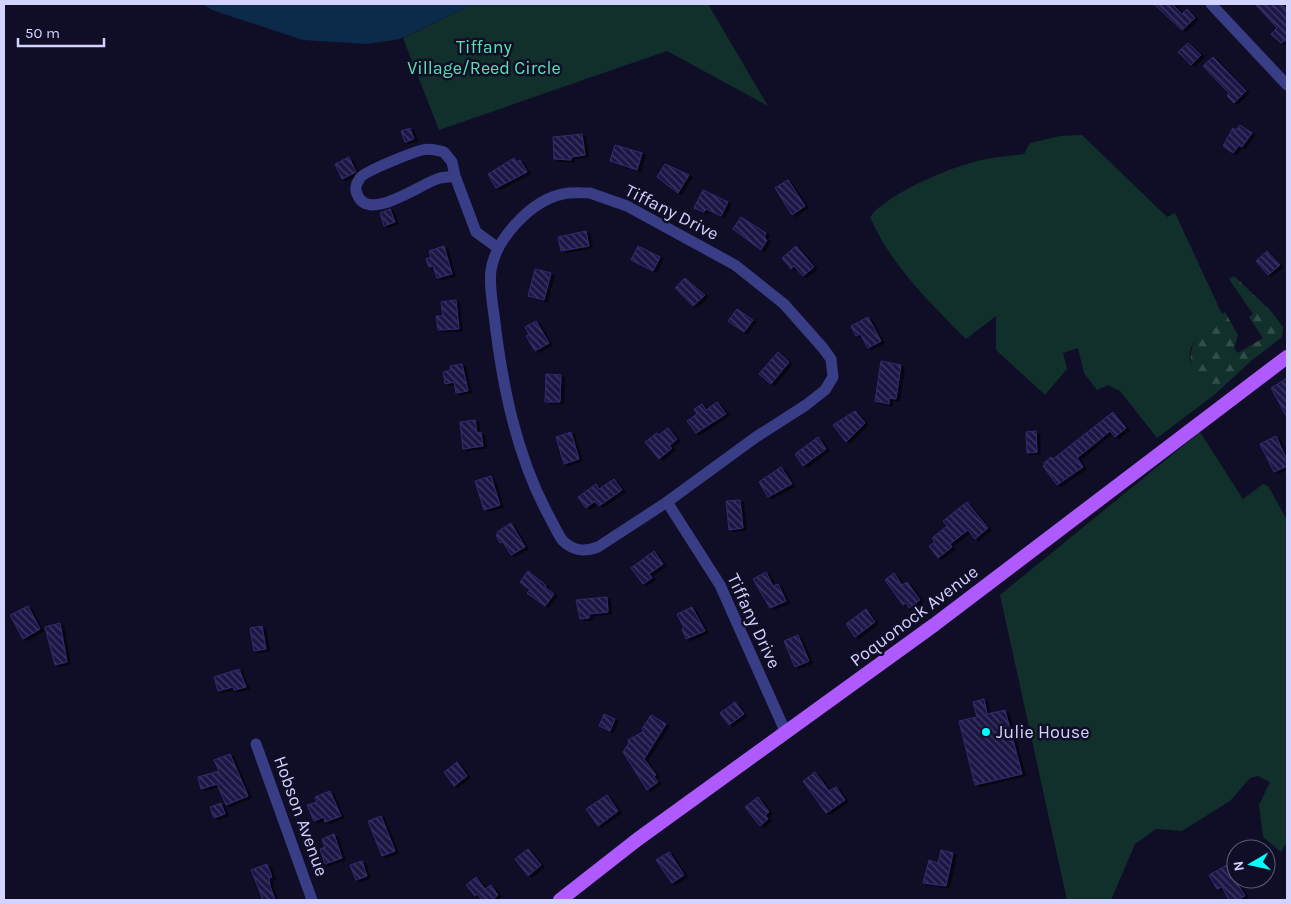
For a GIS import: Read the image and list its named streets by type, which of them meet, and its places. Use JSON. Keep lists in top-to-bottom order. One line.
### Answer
{"streets":{"main road":["Poquonock Avenue"],"street":["Tiffany Drive","Hobson Avenue"]},"crossings":[["Tiffany Drive","Poquonock Avenue"]],"parks":["Tiffany Village/Reed Circle"],"places":["Julie House"],"scale_bar":"50 m","north":"left"}
